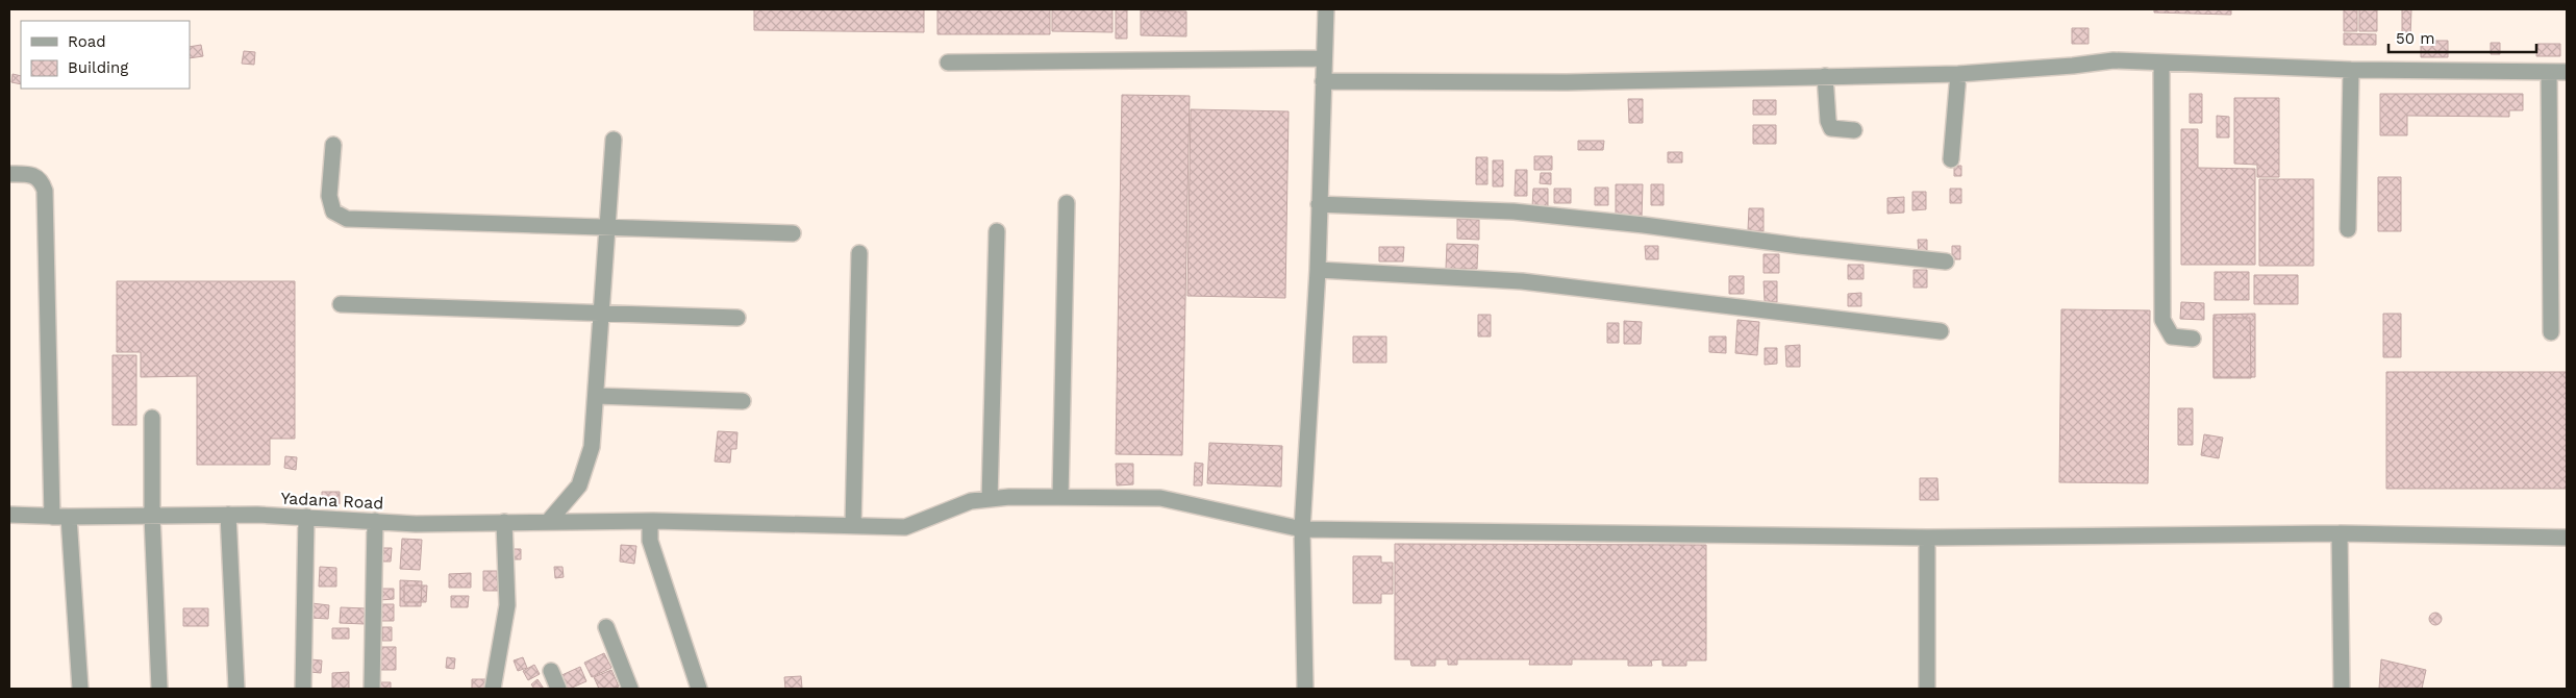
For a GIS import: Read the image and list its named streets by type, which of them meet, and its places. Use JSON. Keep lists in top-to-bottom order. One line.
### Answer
{"streets":{"street":["Yadana Road"]},"legend":["Road","Building"],"scale_bar":"50 m"}
